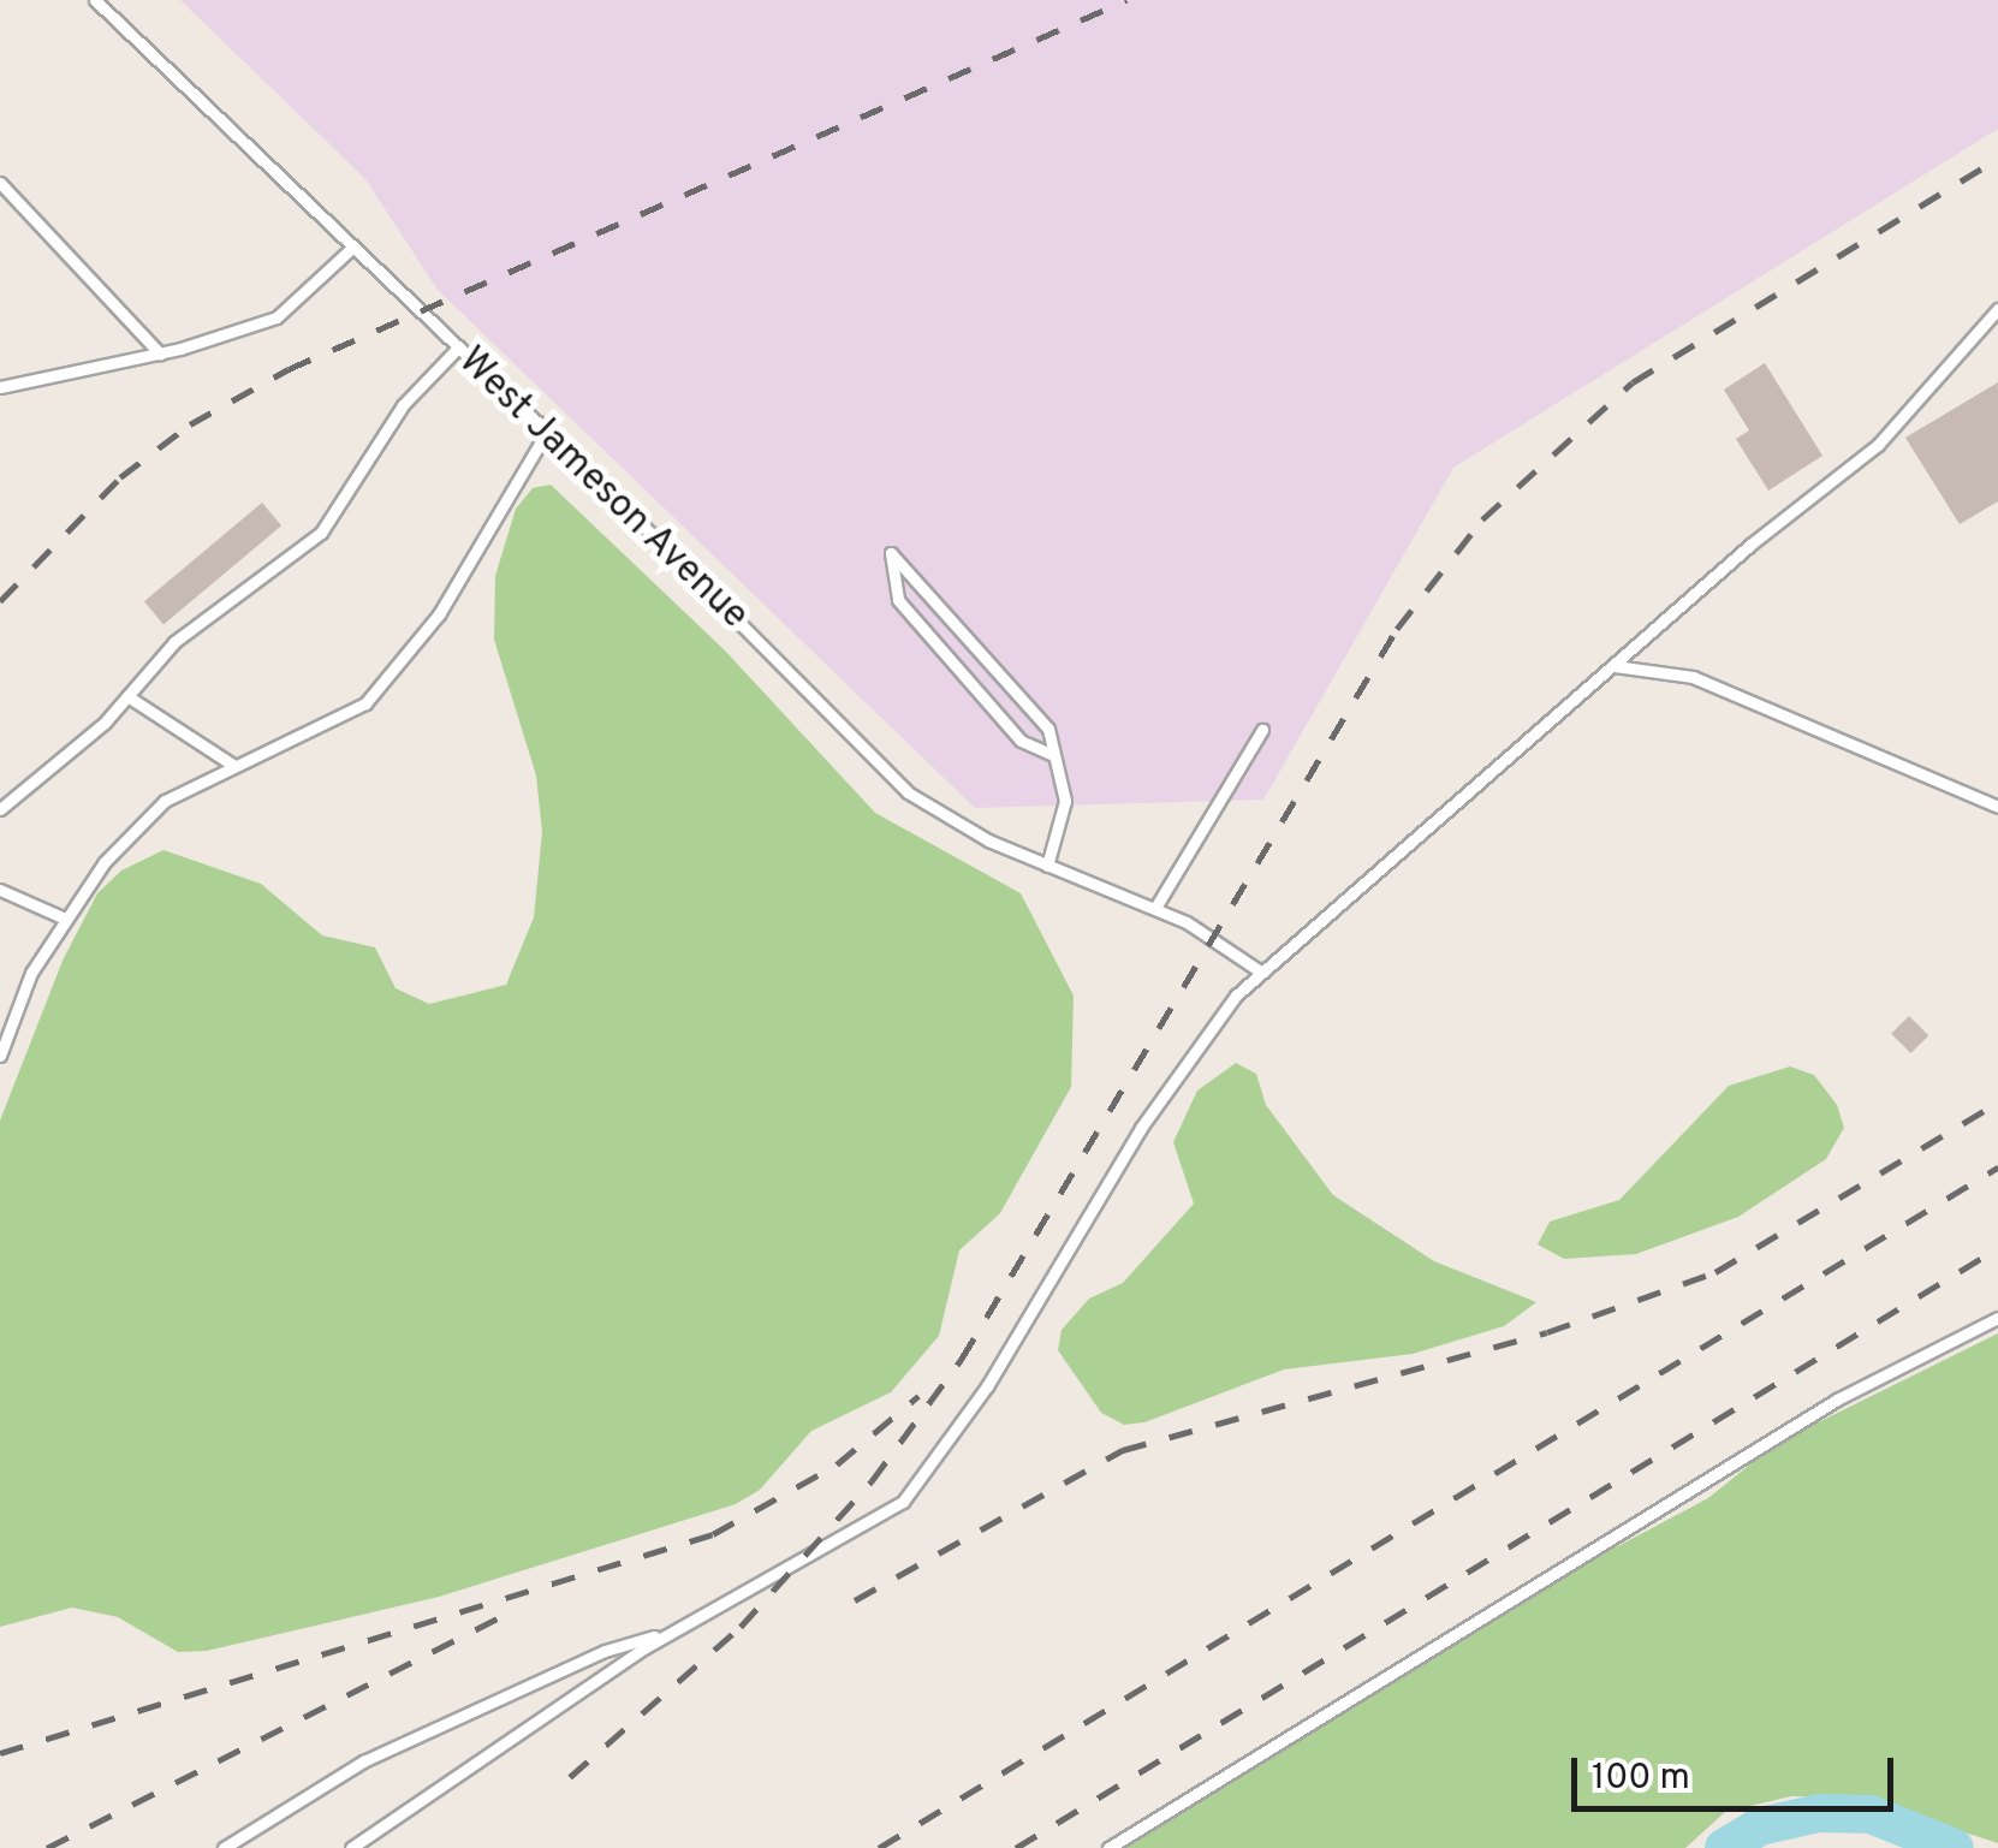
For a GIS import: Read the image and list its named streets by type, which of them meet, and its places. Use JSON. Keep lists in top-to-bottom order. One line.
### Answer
{"streets":{"lane":["West Jameson Avenue"]},"scale_bar":"100 m"}
